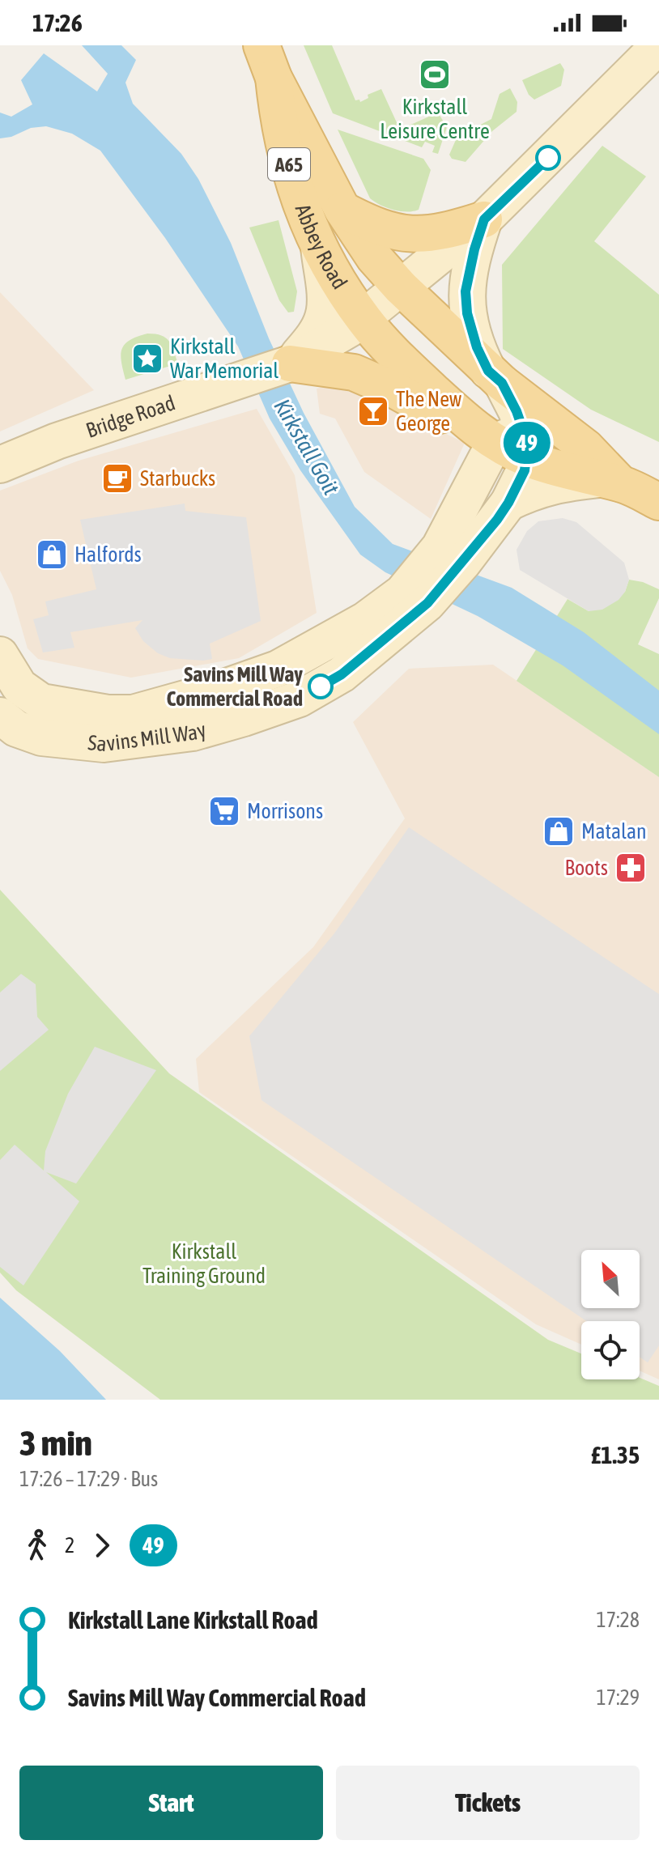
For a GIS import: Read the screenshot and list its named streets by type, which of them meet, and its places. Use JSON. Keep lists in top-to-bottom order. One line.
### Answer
{"streets":{"main road":["A65","Abbey Road","Bridge Road","Savins Mill Way"]},"crossings":[["A65","Abbey Road"],["A65","Bridge Road"],["A65","Savins Mill Way"],["Abbey Road","Bridge Road"]],"water":["Kirkstall Goit"],"parks":["Kirkstall Training Ground"],"places":{"sports":["Kirkstall Leisure Centre"],"place":["Kirkstall War Memorial"],"bar":["The New George"],"cafe":["Starbucks"],"shop":["Halfords","Matalan"],"other":["Savins Mill Way Commercial Road"],"supermarket":["Morrisons"],"pharmacy":["Boots"]},"lines":["bus line 49"],"north":"top left","page":{"status":"17:26","on_map":"49","heading":["3 min","17:26 – 17:29 · Bus","£1.35"],"legs":["2","49"],"list":[{"name":"Kirkstall Lane Kirkstall Road","value":"17:28"},{"name":"Savins Mill Way Commercial Road","value":"17:29"}],"buttons":["Start","Tickets"]}}
